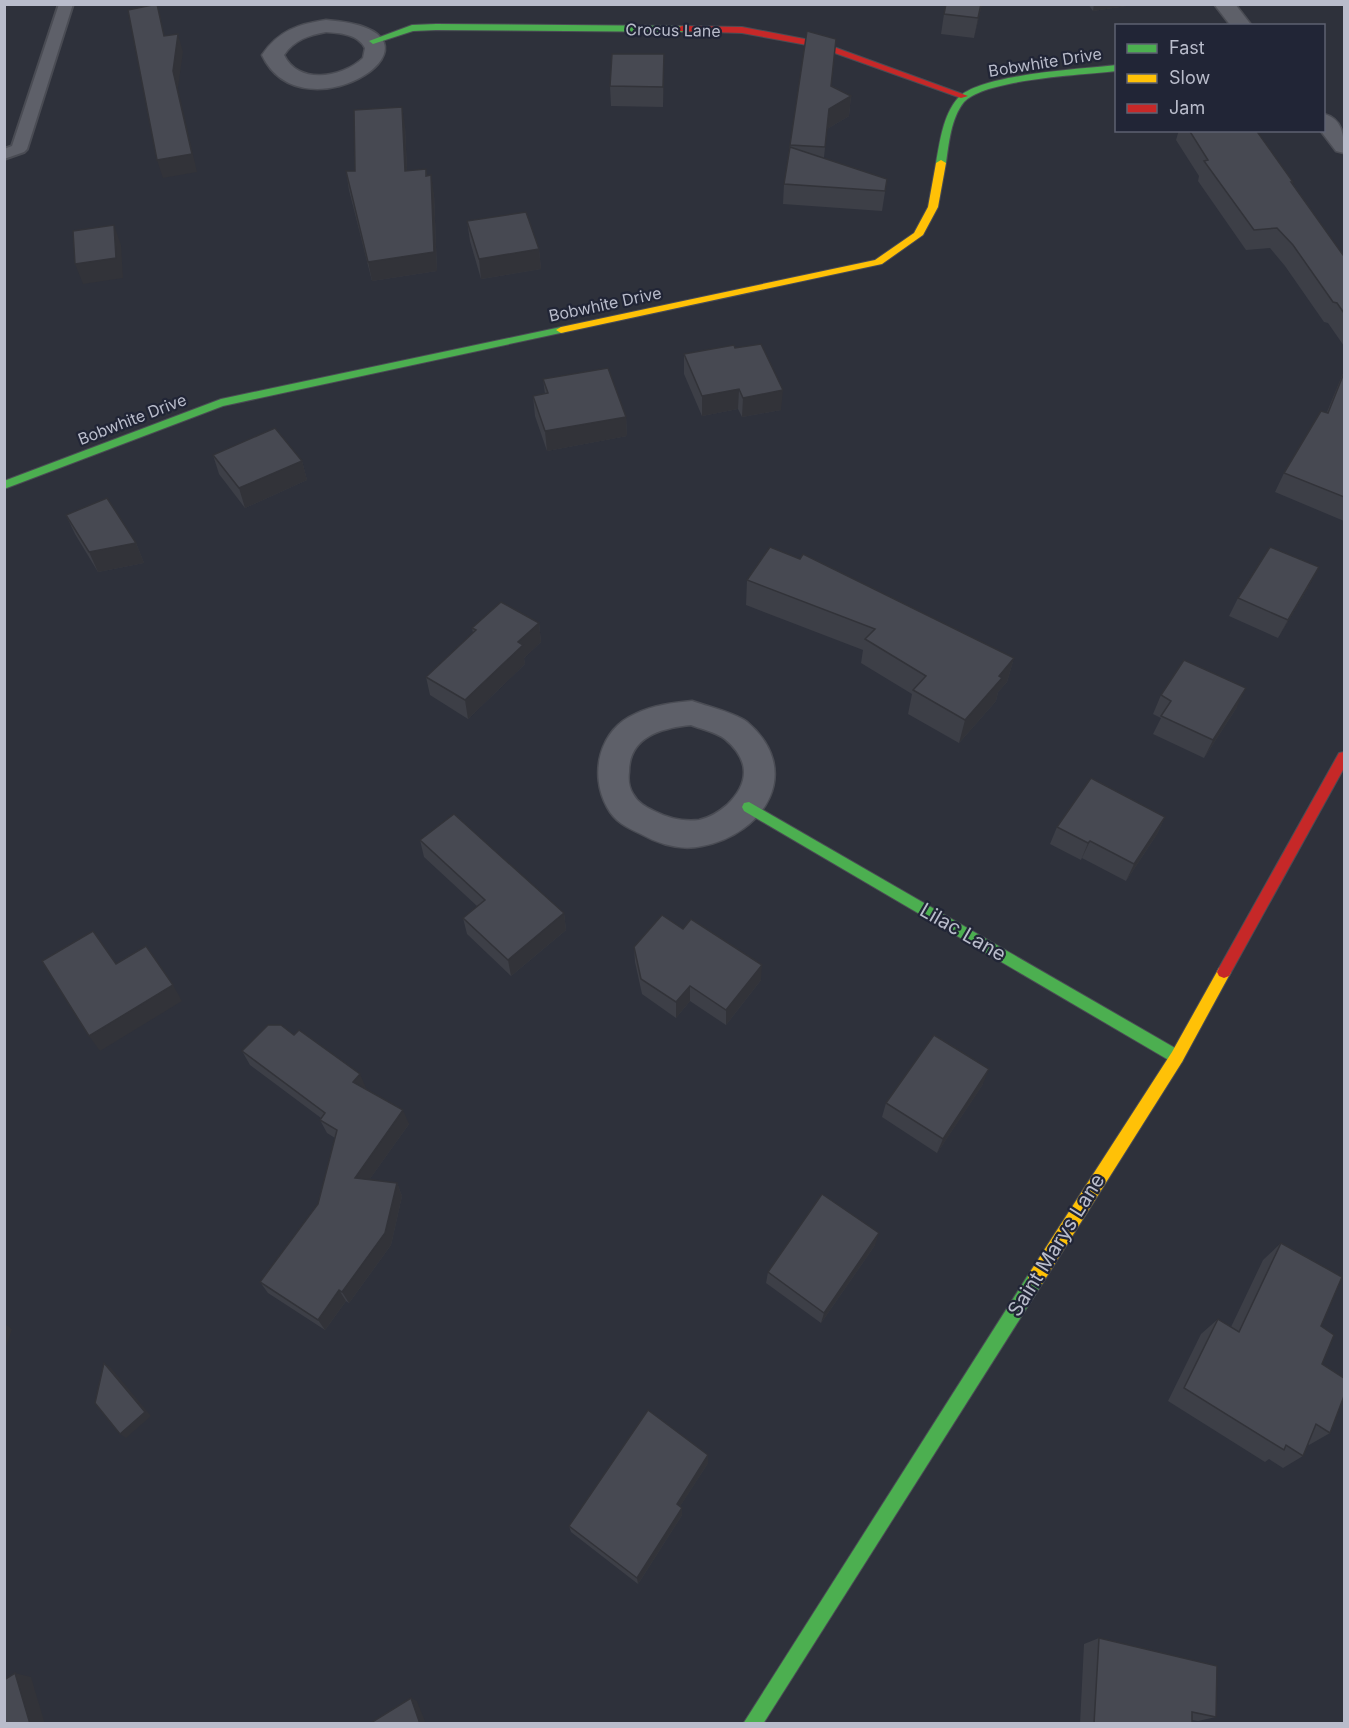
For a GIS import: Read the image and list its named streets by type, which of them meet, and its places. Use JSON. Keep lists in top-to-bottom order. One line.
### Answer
{"streets":{"street":["Crocus Lane","Bobwhite Drive","Lilac Lane","Saint Marys Lane"]},"crossings":[["Crocus Lane","Bobwhite Drive"],["Lilac Lane","Saint Marys Lane"]],"legend":["Fast","Slow","Jam"]}
